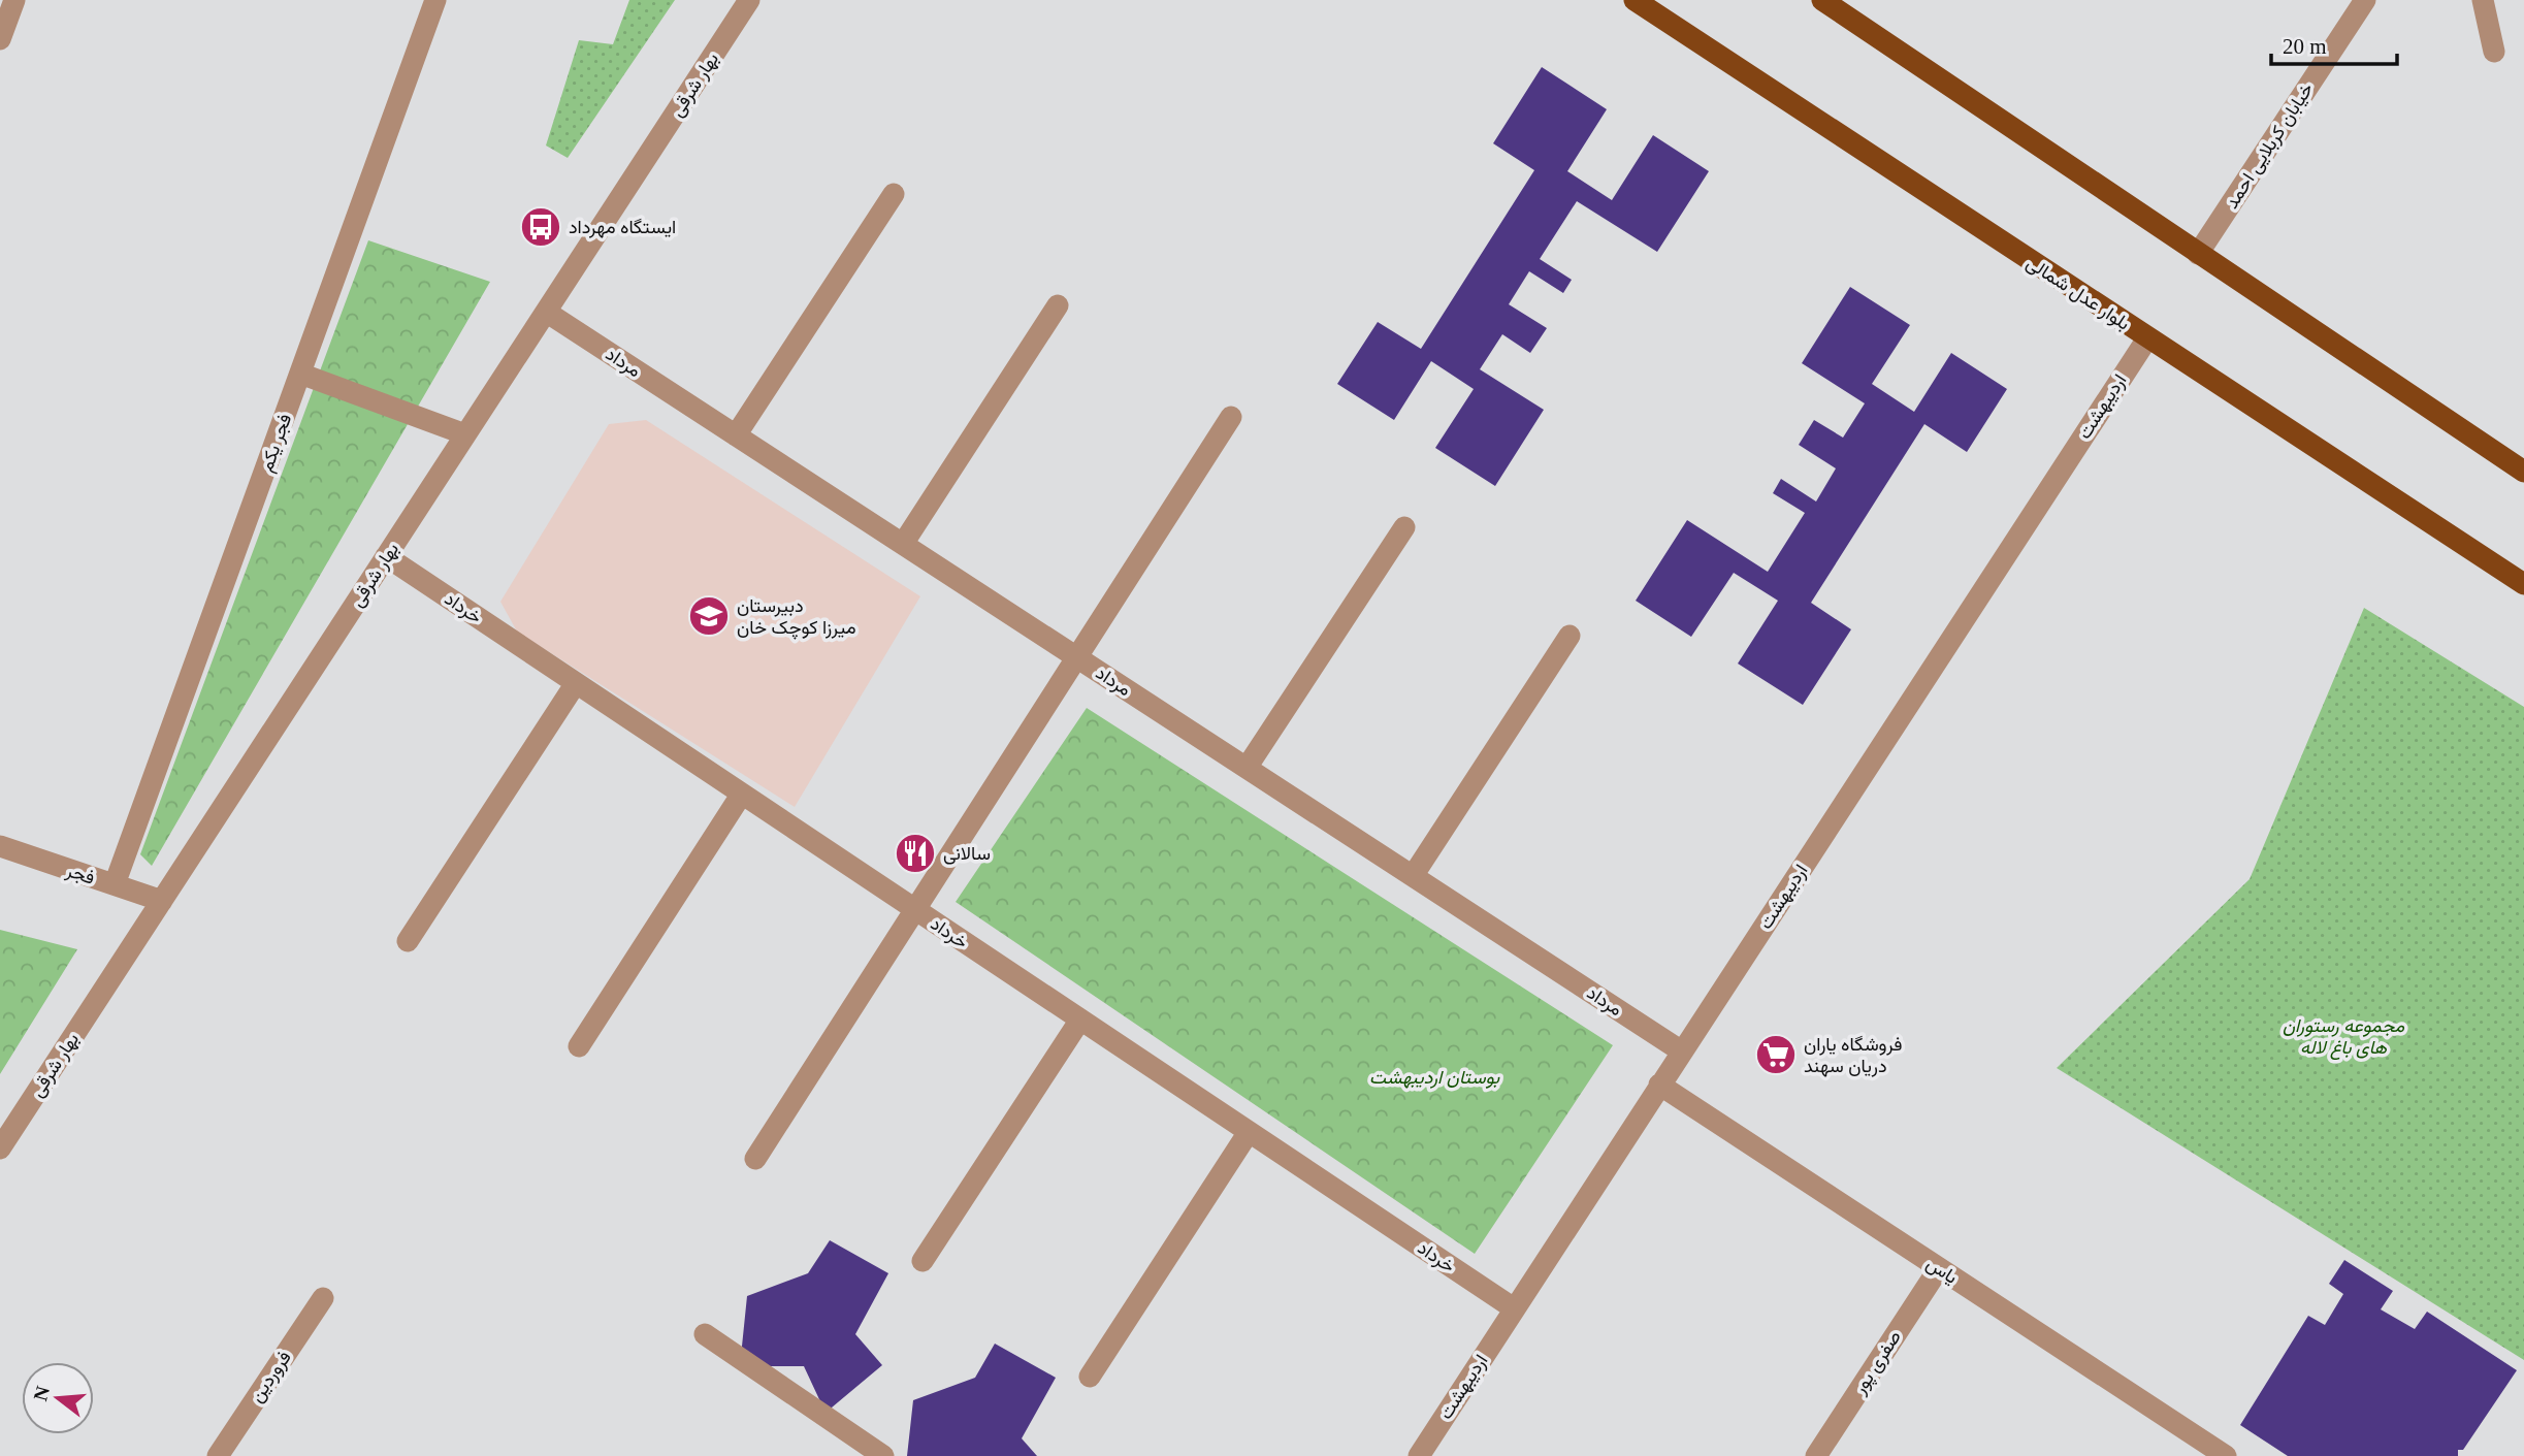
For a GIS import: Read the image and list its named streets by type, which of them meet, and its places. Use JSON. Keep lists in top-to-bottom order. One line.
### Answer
{"streets":{"main road":["بلوار عدل شمالی"],"street":["بهار شرقی","خیابان کربلایی احمد","مرداد","اردیبهشت","فجر یکم","خرداد","فجر","یاس","صفری پور","فروردین"]},"crossings":[["بهار شرقی","مرداد"],["بهار شرقی","خرداد"],["بهار شرقی","فجر"],["بلوار عدل شمالی","اردیبهشت"],["مرداد","اردیبهشت"],["اردیبهشت","خرداد"],["اردیبهشت","یاس"],["فجر یکم","فجر"],["یاس","صفری پور"]],"parks":["مجموعه رستوران های باغ لاله","بوستان اردیبهشت"],"places":{"bus stop":["ایستگاه مهرداد"],"school or university":["دبیرستان میرزا کوچک خان"],"restaurant":["سالانی"],"supermarket":["فروشگاه یاران دریان سهند"]},"scale_bar":"20 m","north":"left"}
